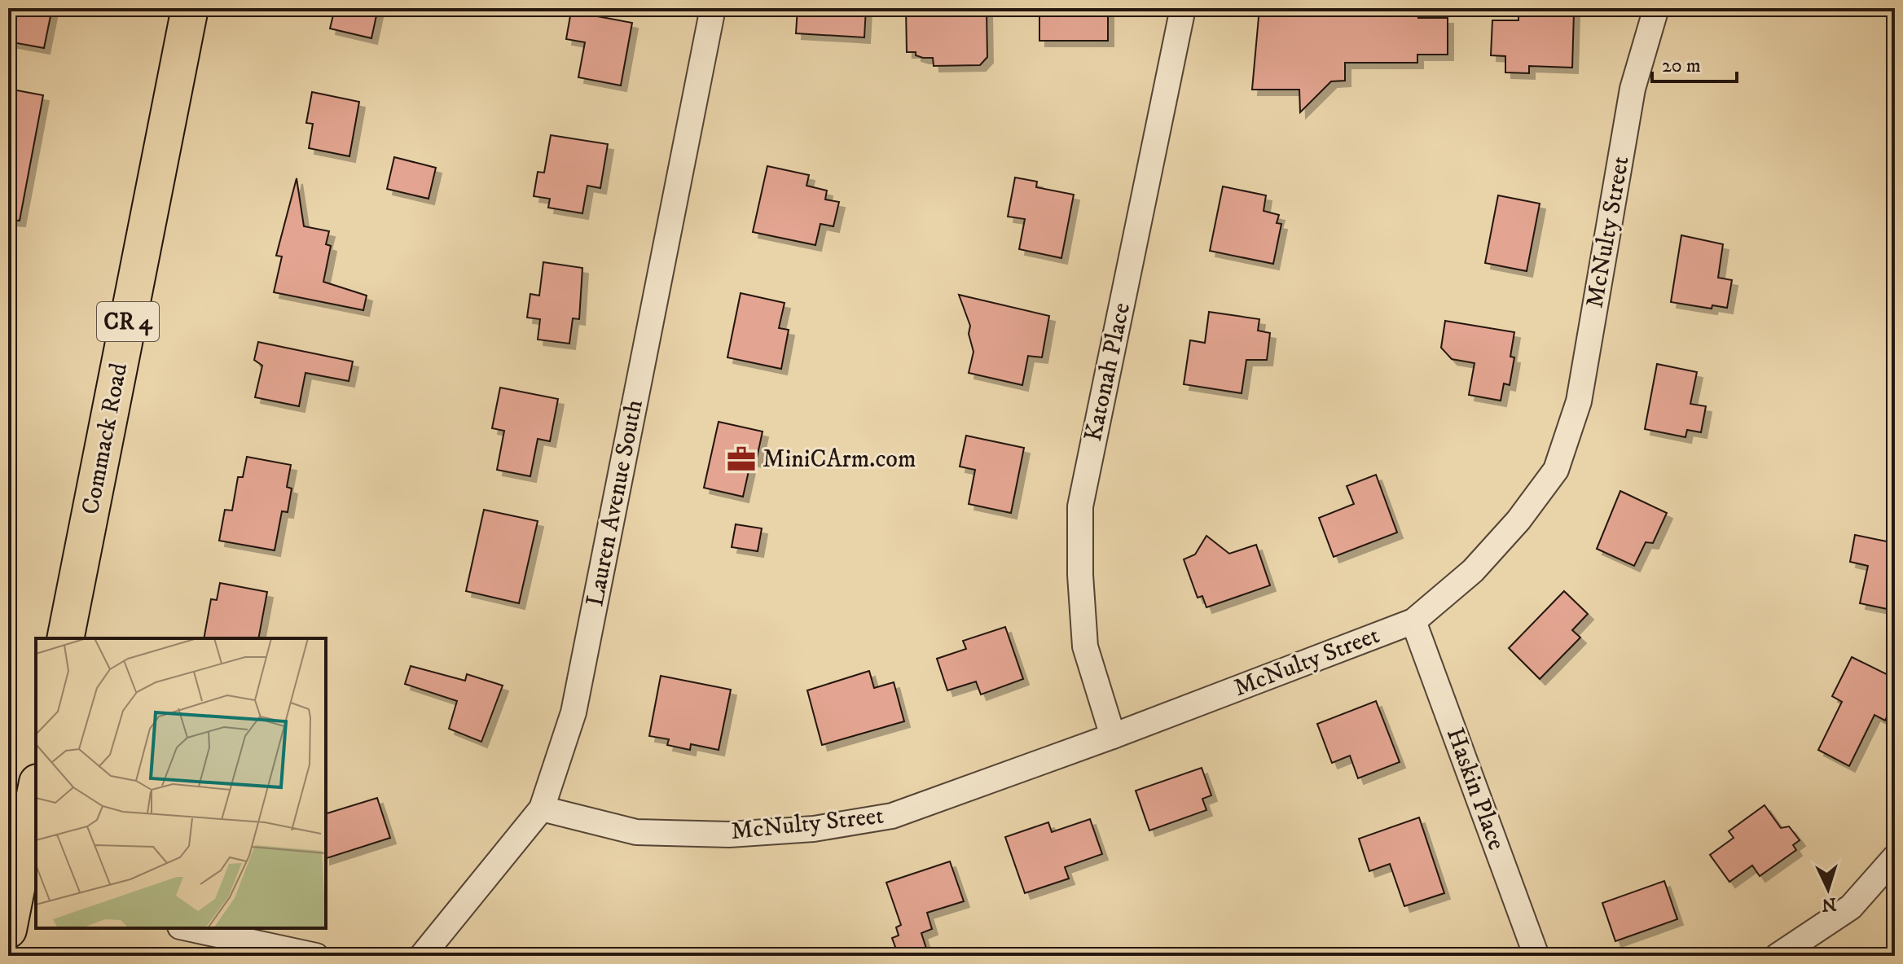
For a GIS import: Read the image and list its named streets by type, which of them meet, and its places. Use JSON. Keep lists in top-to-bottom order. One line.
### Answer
{"streets":{"main road":["CR 4","Commack Road"],"street":["McNulty Street","Katonah Place","Lauren Avenue South","Haskin Place"]},"crossings":[["McNulty Street","Katonah Place"],["McNulty Street","Lauren Avenue South"],["McNulty Street","Haskin Place"]],"places":{"office":["MiniCArm.com"]},"scale_bar":"20 m","north":"bottom"}
